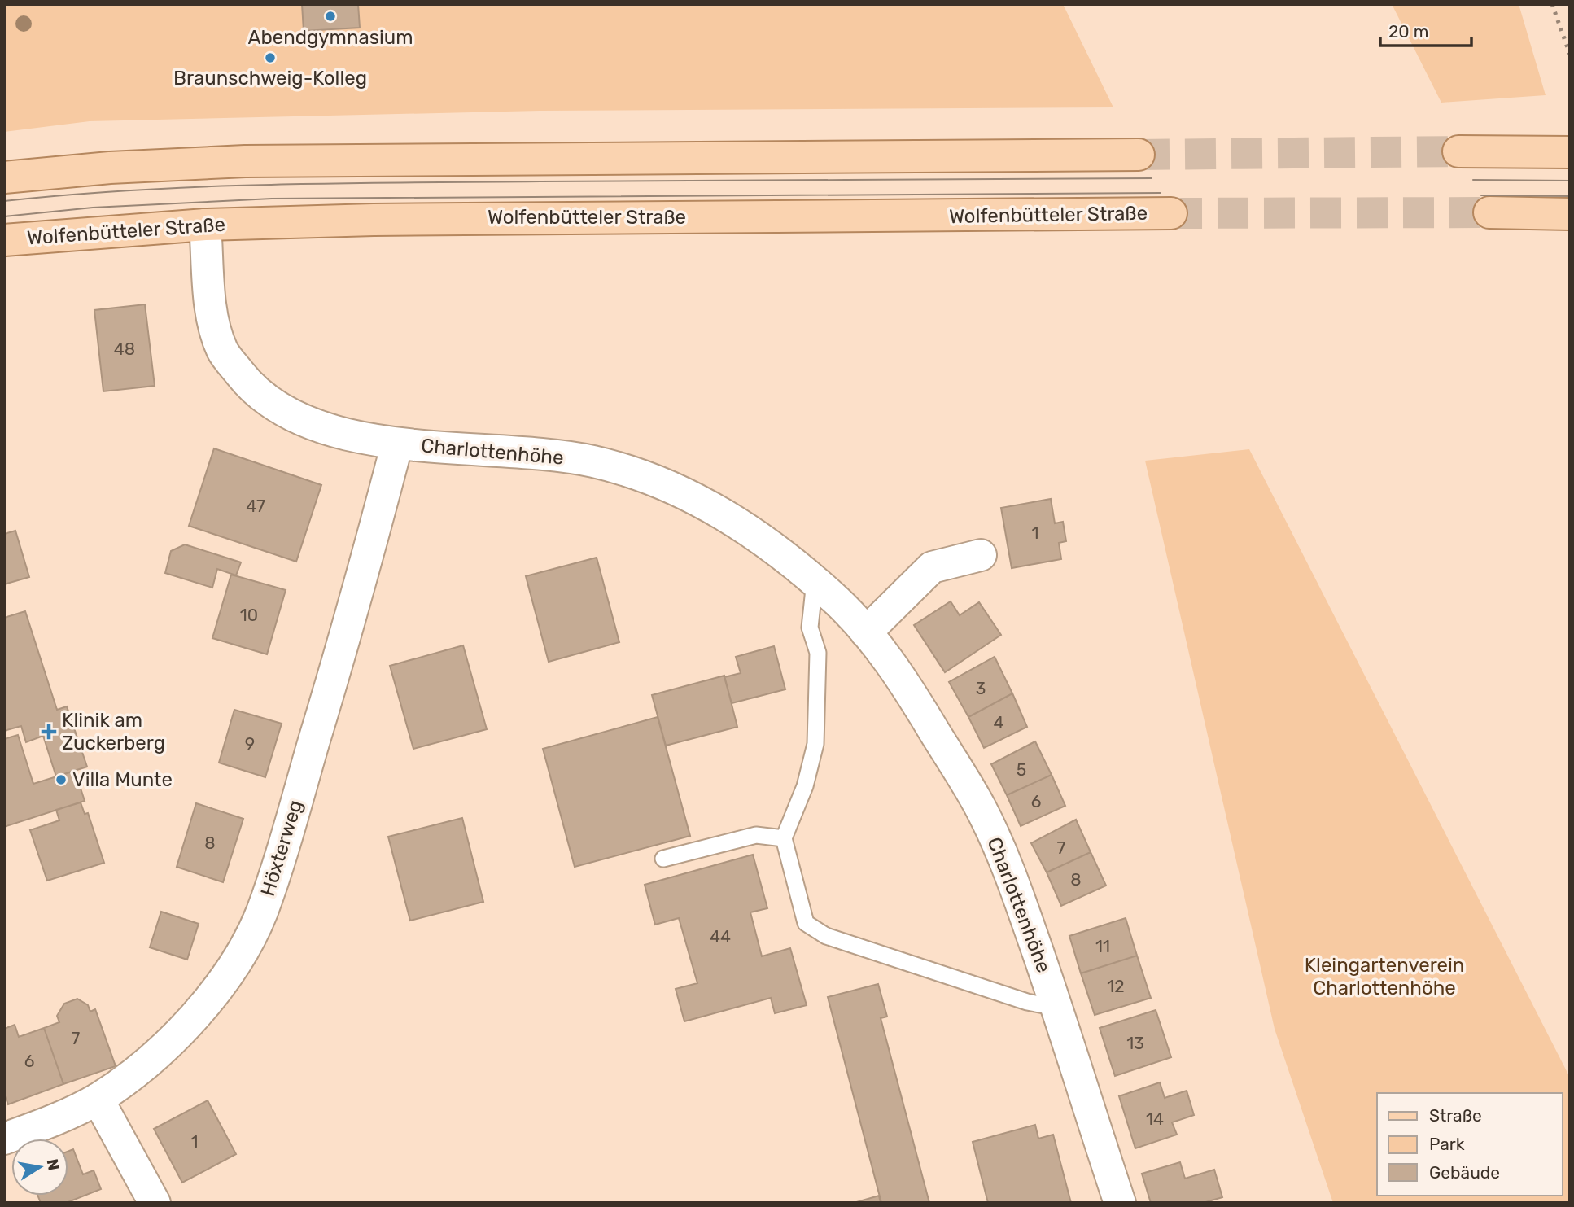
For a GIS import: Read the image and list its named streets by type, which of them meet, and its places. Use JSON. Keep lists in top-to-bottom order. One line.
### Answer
{"streets":{"main road":["Wolfenbütteler Straße"],"street":["Charlottenhöhe","Höxterweg"]},"crossings":[["Wolfenbütteler Straße","Charlottenhöhe"],["Charlottenhöhe","Höxterweg"]],"parks":["Kleingartenverein Charlottenhöhe"],"places":{"other":["Abendgymnasium","Braunschweig-Kolleg","Villa Munte"],"health":["Klinik am Zuckerberg"]},"house_numbers":["48","47","1","10","3","4","9","5","6","8","7","8","44","11","12","7","13","6","14","1"],"legend":["Straße","Park","Gebäude"],"scale_bar":"20 m","north":"right"}
